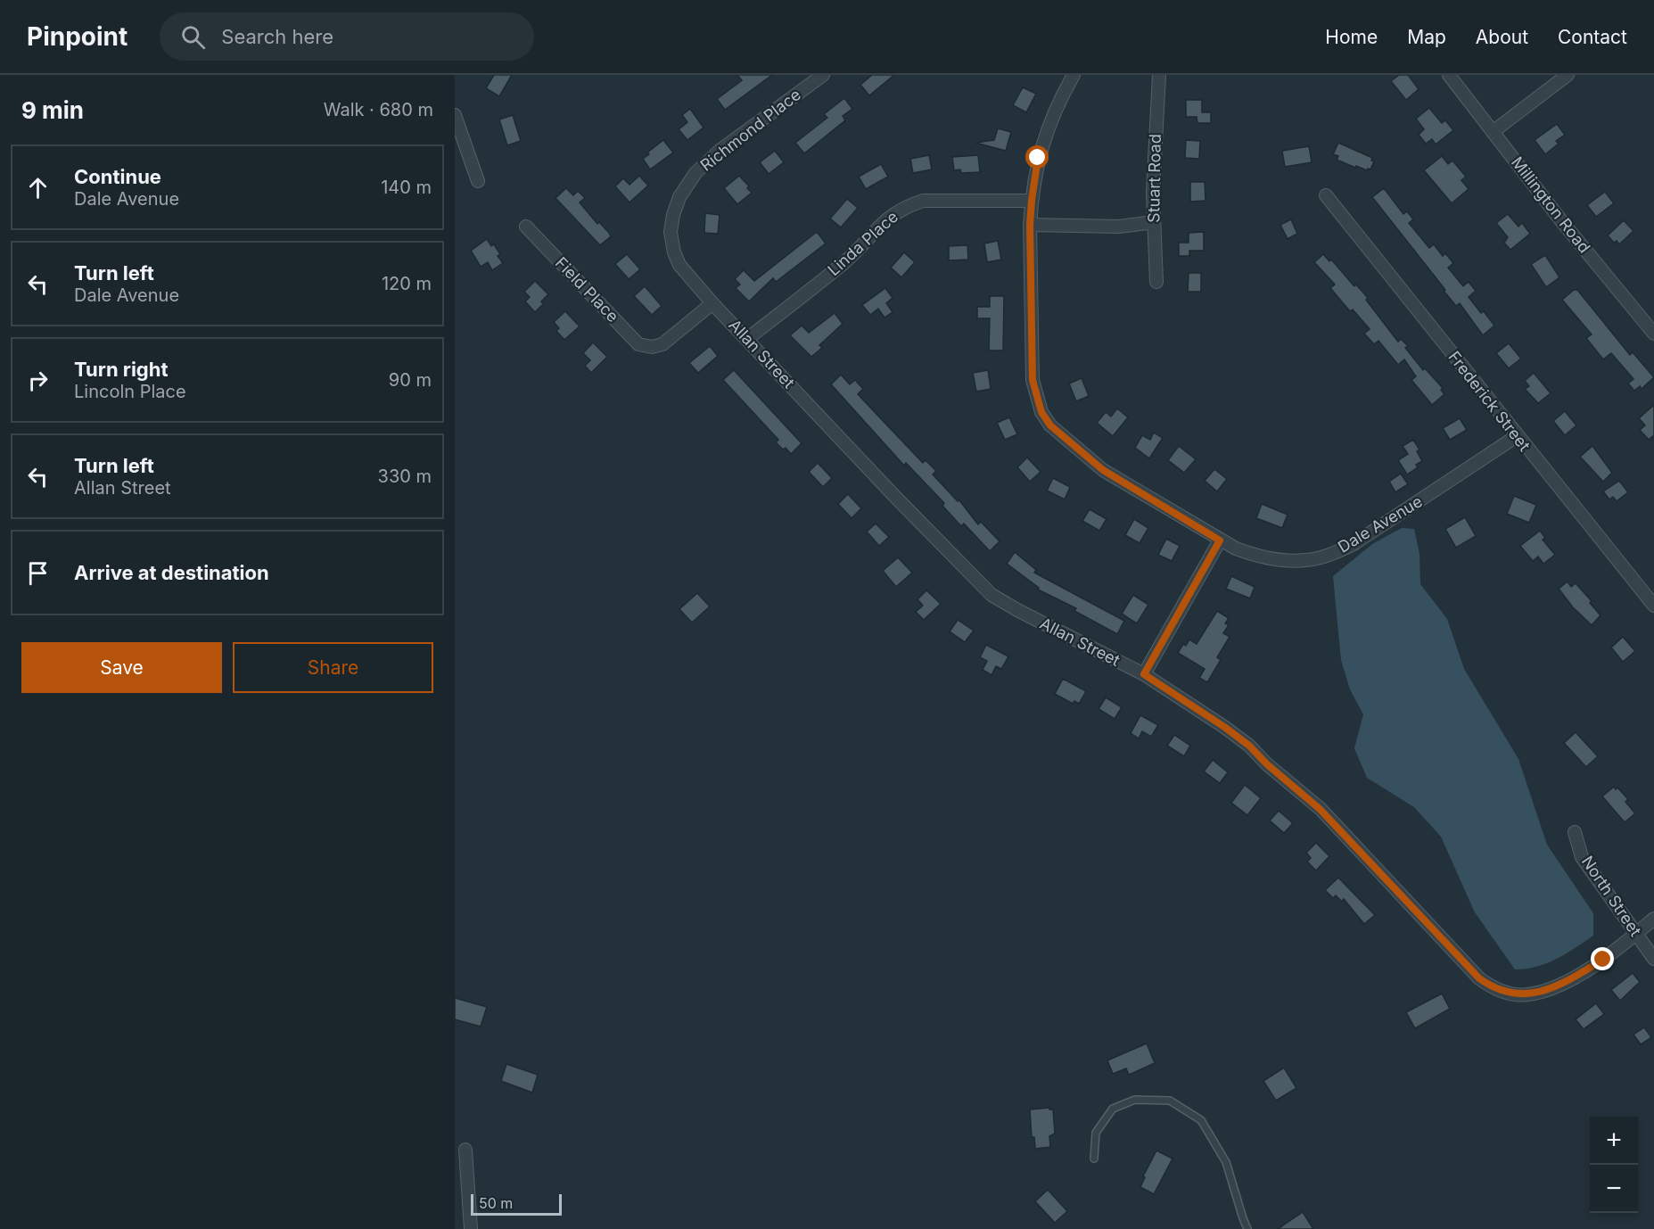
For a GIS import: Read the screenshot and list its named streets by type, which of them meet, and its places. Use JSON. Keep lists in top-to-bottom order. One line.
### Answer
{"streets":{"street":["Richmond Place","Stuart Road","Millington Road","Linda Place","Field Place","Allan Street","Frederick Street","Dale Avenue","North Street"]},"crossings":[["Richmond Place","Field Place"],["Richmond Place","Allan Street"],["Linda Place","Allan Street"],["Linda Place","Dale Avenue"],["Field Place","Allan Street"],["Allan Street","North Street"],["Frederick Street","Dale Avenue"]],"scale_bar":"50 m","page":{"header":"Pinpoint","search":"Search here","nav":["Home","Map","About","Contact"],"heading":["9 min","Walk · 680 m"],"list":[["Continue","Dale Avenue","140 m"],["Turn left","Dale Avenue","120 m"],["Turn right","Lincoln Place","90 m"],["Turn left","Allan Street","330 m"],"Arrive at destination"],"buttons":["Save","Share"],"map_buttons":["+","−"],"scale":"50 m"}}
